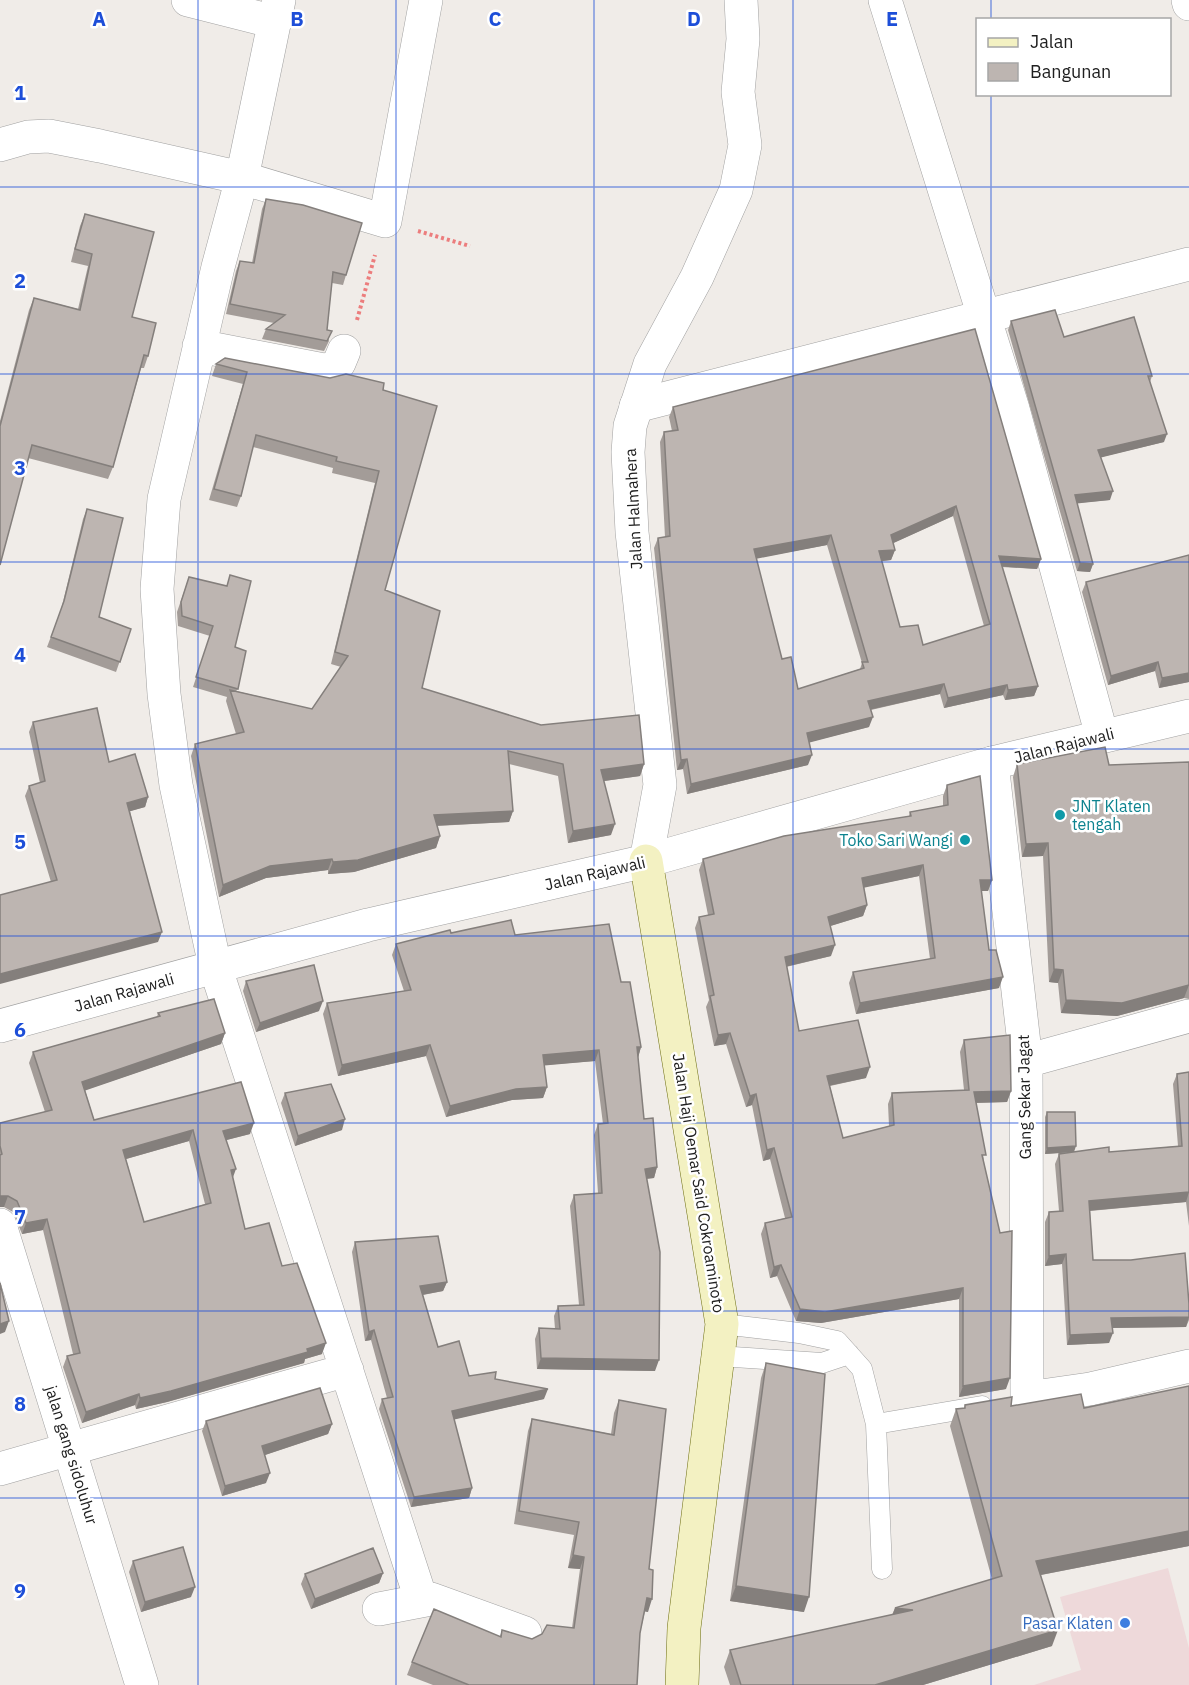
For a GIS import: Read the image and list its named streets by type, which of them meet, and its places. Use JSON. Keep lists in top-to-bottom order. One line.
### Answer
{"streets":{"main road":["Jalan Haji Oemar Said Cokroaminoto"],"street":["Jalan Halmahera","Jalan Rajawali","Gang Sekar Jagat","jalan gang sidoluhur"]},"crossings":[["Jalan Halmahera","Jalan Rajawali"],["Jalan Halmahera","Jalan Haji Oemar Said Cokroaminoto"],["Jalan Rajawali","Gang Sekar Jagat"],["Jalan Rajawali","Jalan Haji Oemar Said Cokroaminoto"]],"places":["JNT Klaten tengah","Toko Sari Wangi","Pasar Klaten"],"legend":["Jalan","Bangunan"],"grid":{"columns":["A","B","C","D","E"],"rows":["1","2","3","4","5","6","7","8","9"]}}
